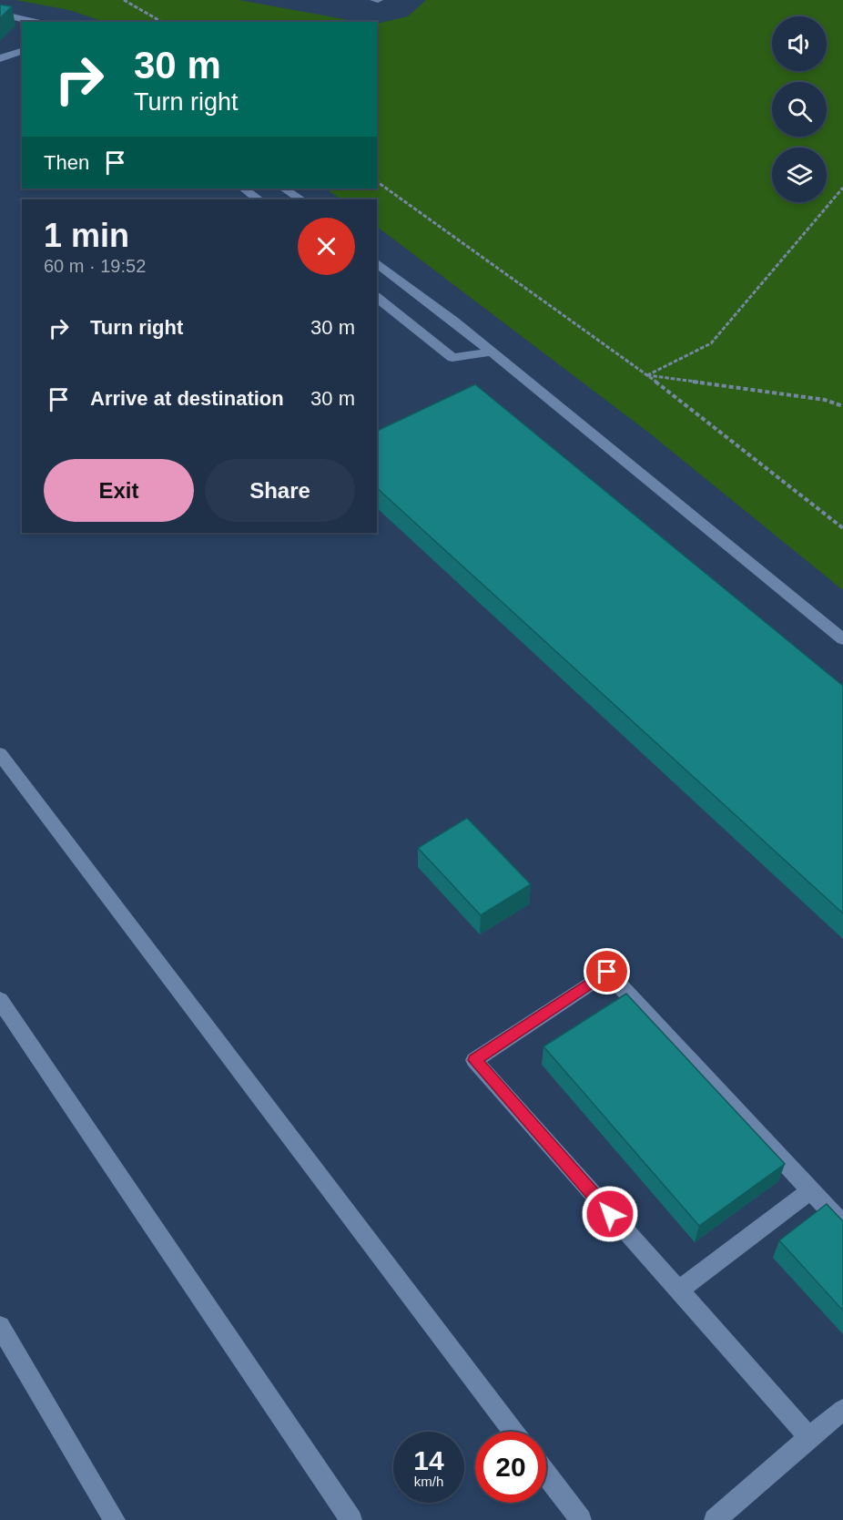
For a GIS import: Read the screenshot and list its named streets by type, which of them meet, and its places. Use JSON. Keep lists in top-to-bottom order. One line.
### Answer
{"page":{"turn":["30 m","Turn right"],"then":"Then","heading":["1 min","60 m · 19:52"],"list":[{"name":"Turn right","value":"30 m"},{"name":"Arrive at destination","value":"30 m"}],"buttons":["Exit","Share"],"speed":"14 km/h","limit":"20"}}
